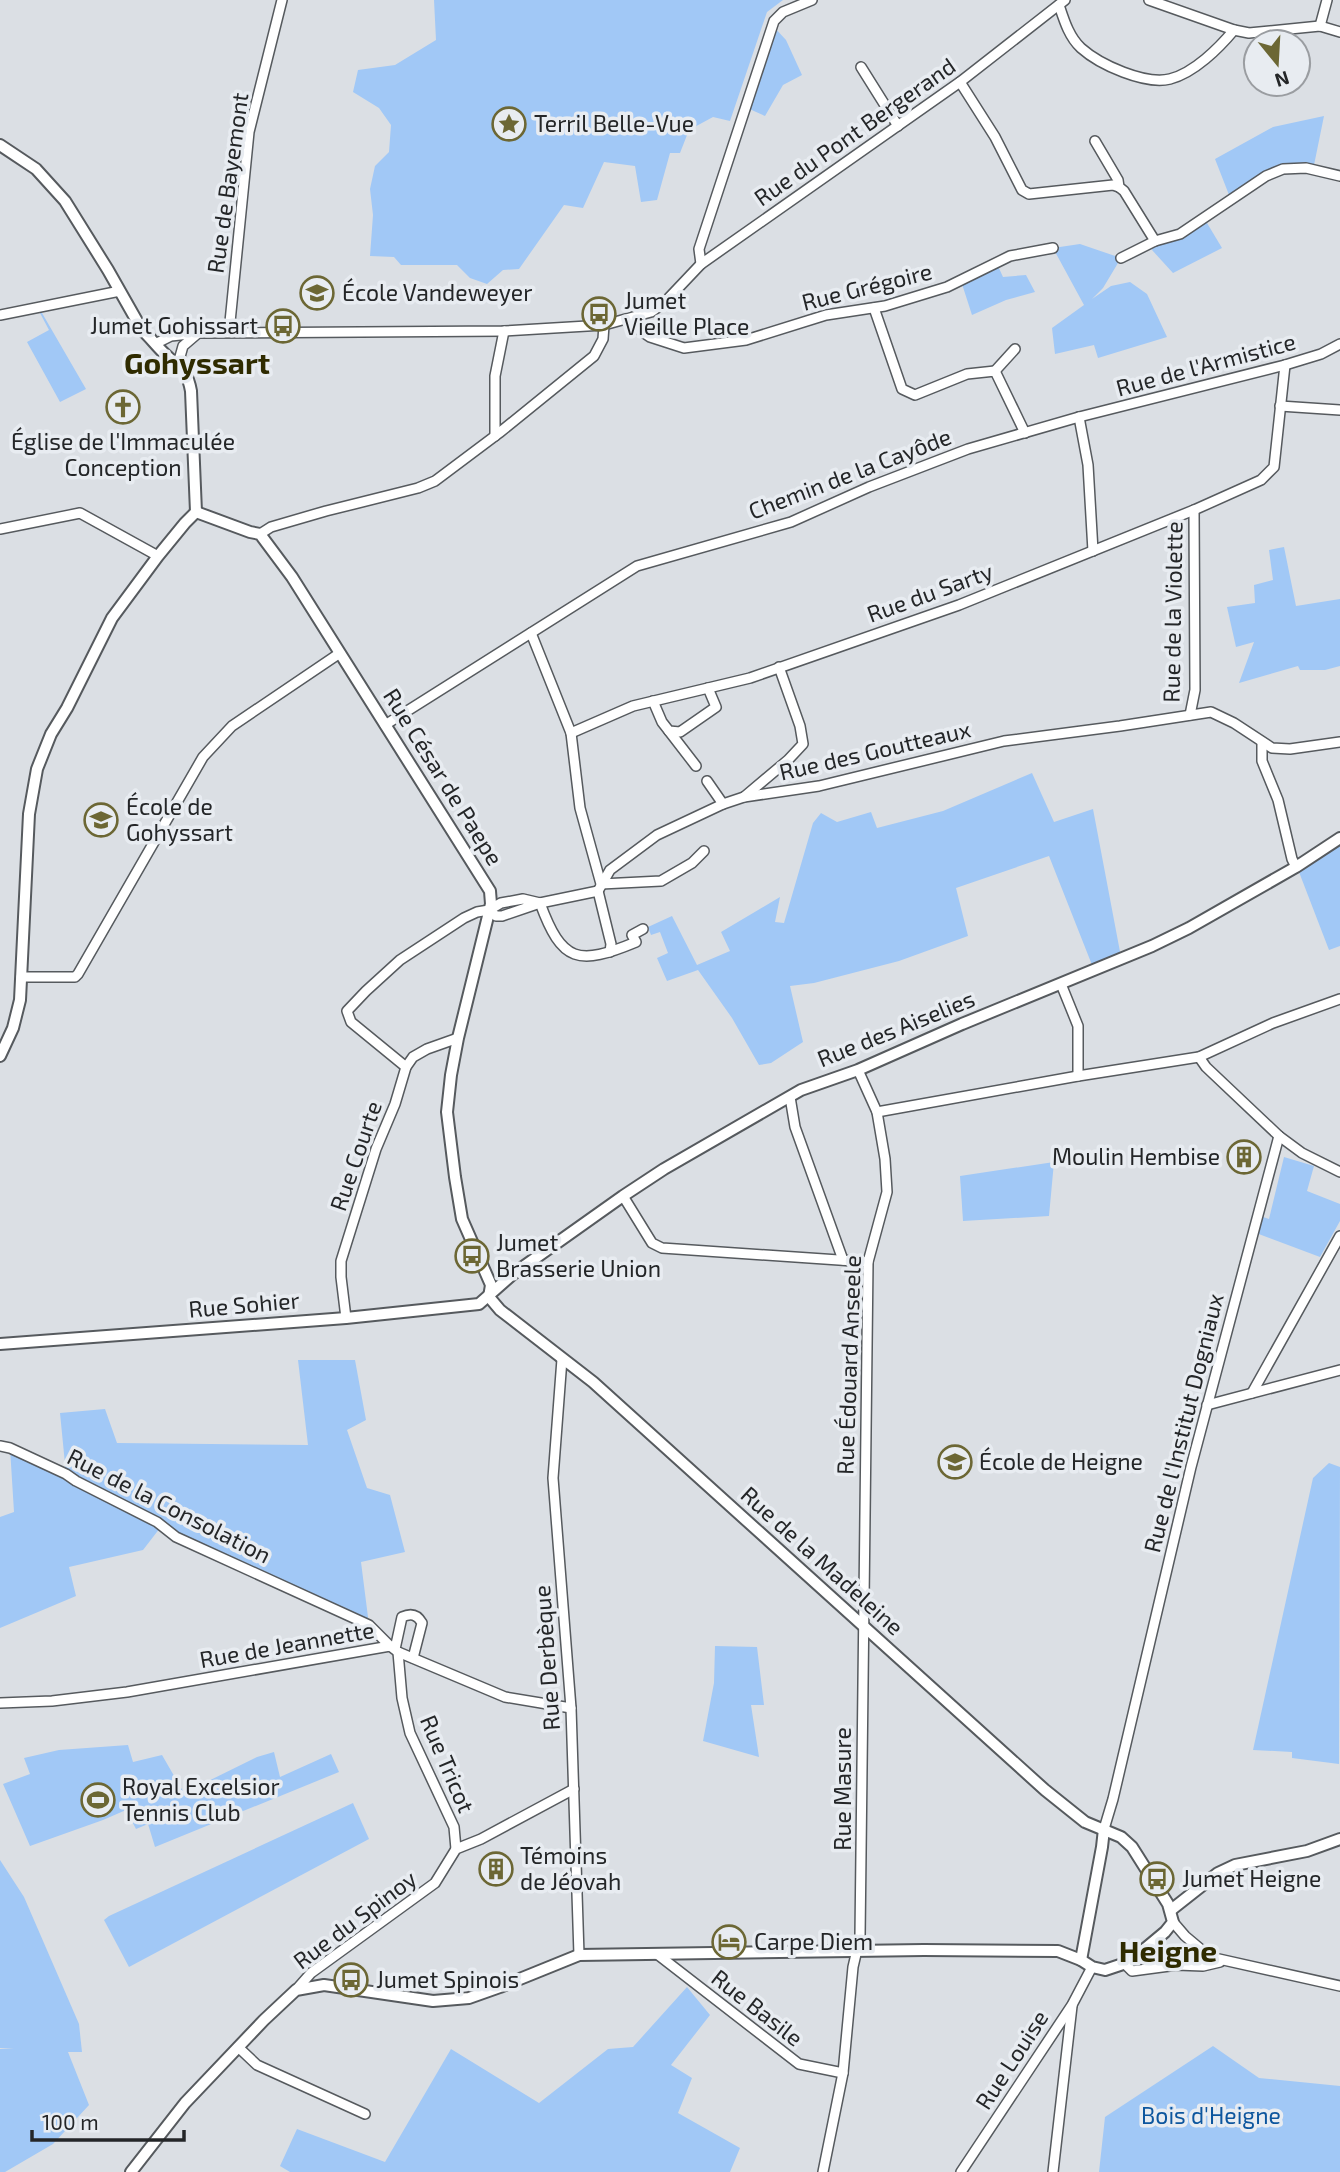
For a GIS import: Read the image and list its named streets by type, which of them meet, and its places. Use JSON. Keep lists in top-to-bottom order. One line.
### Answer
{"streets":{"street":["Rue du Pont Bergerand","Rue de Bayemont","Rue Grégoire","Rue de l'Armistice","Chemin de la Cayôde","Rue du Sarty","Rue de la Violette","Rue des Goutteaux","Rue César de Paepe","Rue des Aiselies","Rue Courte","Rue Sohier","Rue Édouard Anseele","Rue de l'Institut Dogniaux","Rue de la Consolation","Rue de la Madeleine","Rue de Jeannette","Rue Derbèque","Rue Tricot","Rue Masure","Rue du Spinoy","Rue Basile","Rue Louise"]},"crossings":[["Rue du Pont Bergerand","Rue de Bayemont"],["Rue du Pont Bergerand","Rue Grégoire"],["Rue de l'Armistice","Chemin de la Cayôde"],["Rue de l'Armistice","Rue du Sarty"],["Chemin de la Cayôde","Rue César de Paepe"],["Rue du Sarty","Rue de la Violette"],["Rue de la Violette","Rue des Goutteaux"],["Rue César de Paepe","Rue des Aiselies"],["Rue César de Paepe","Rue Sohier"],["Rue César de Paepe","Rue de la Madeleine"],["Rue des Aiselies","Rue Sohier"],["Rue des Aiselies","Rue Édouard Anseele"],["Rue des Aiselies","Rue de la Madeleine"],["Rue Courte","Rue Sohier"],["Rue Sohier","Rue de la Madeleine"],["Rue Édouard Anseele","Rue de la Madeleine"],["Rue Édouard Anseele","Rue Masure"],["Rue de l'Institut Dogniaux","Rue de la Madeleine"],["Rue de la Consolation","Rue de Jeannette"],["Rue de la Consolation","Rue Tricot"],["Rue de la Madeleine","Rue Derbèque"],["Rue de la Madeleine","Rue Masure"],["Rue de Jeannette","Rue Derbèque"],["Rue de Jeannette","Rue Tricot"],["Rue Tricot","Rue du Spinoy"],["Rue Masure","Rue Basile"]],"districts":["Gohyssart","Heigne"],"parks":["Bois d'Heigne"],"places":{"place":["Terril Belle-Vue"],"school or university":["École Vandeweyer","École de Gohyssart","École de Heigne"],"bus stop":["Jumet Vieille Place","Jumet Gohissart","Jumet Brasserie Union","Jumet Heigne","Jumet Spinois"],"church":["Église de l'Immaculée Conception"],"building":["Moulin Hembise","Témoins de Jéovah"],"sports":["Royal Excelsior Tennis Club"],"hotel":["Carpe Diem"]},"scale_bar":"100 m","north":"bottom"}
